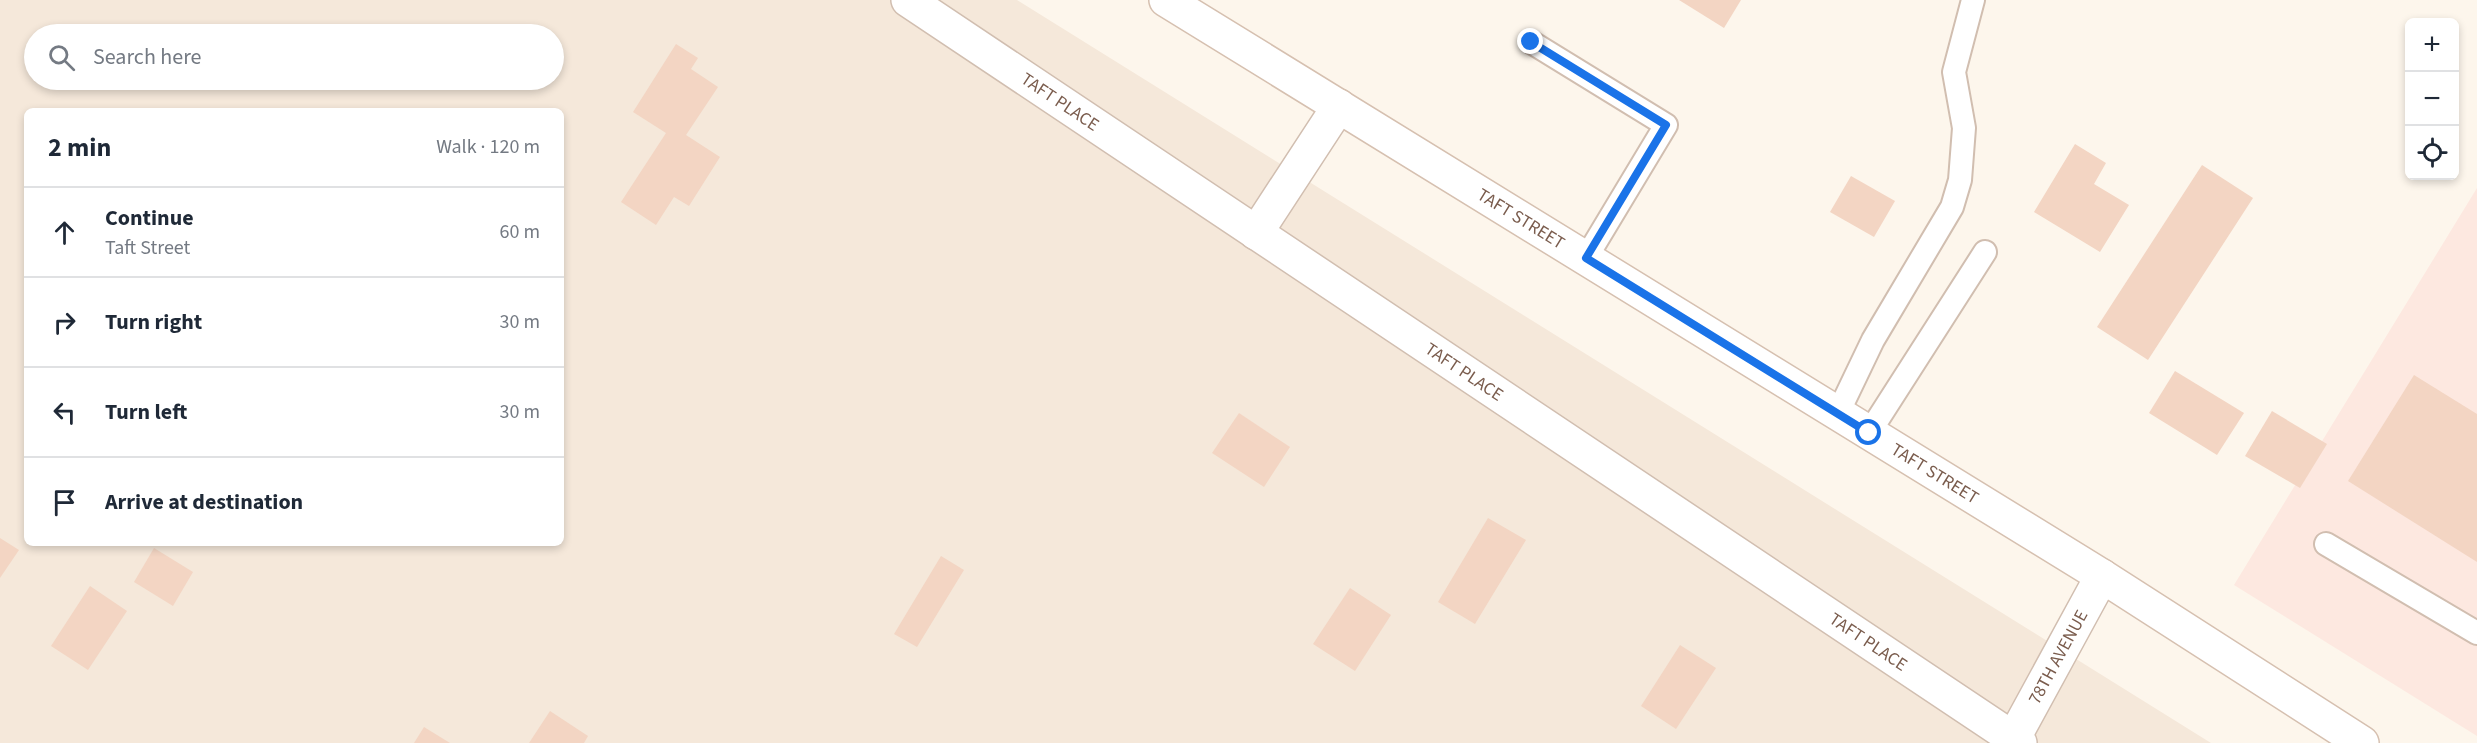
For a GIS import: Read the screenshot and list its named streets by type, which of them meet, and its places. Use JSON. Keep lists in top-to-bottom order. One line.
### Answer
{"streets":{"street":["TAFT PLACE","TAFT STREET","78TH AVENUE"]},"crossings":[["TAFT PLACE","78TH AVENUE"],["TAFT STREET","78TH AVENUE"]],"page":{"map_buttons":["+","−"],"search":"Search here","heading":["2 min","Walk · 120 m"],"list":[["Continue","Taft Street","60 m"],["Turn right","30 m"],["Turn left","30 m"],"Arrive at destination"]}}
